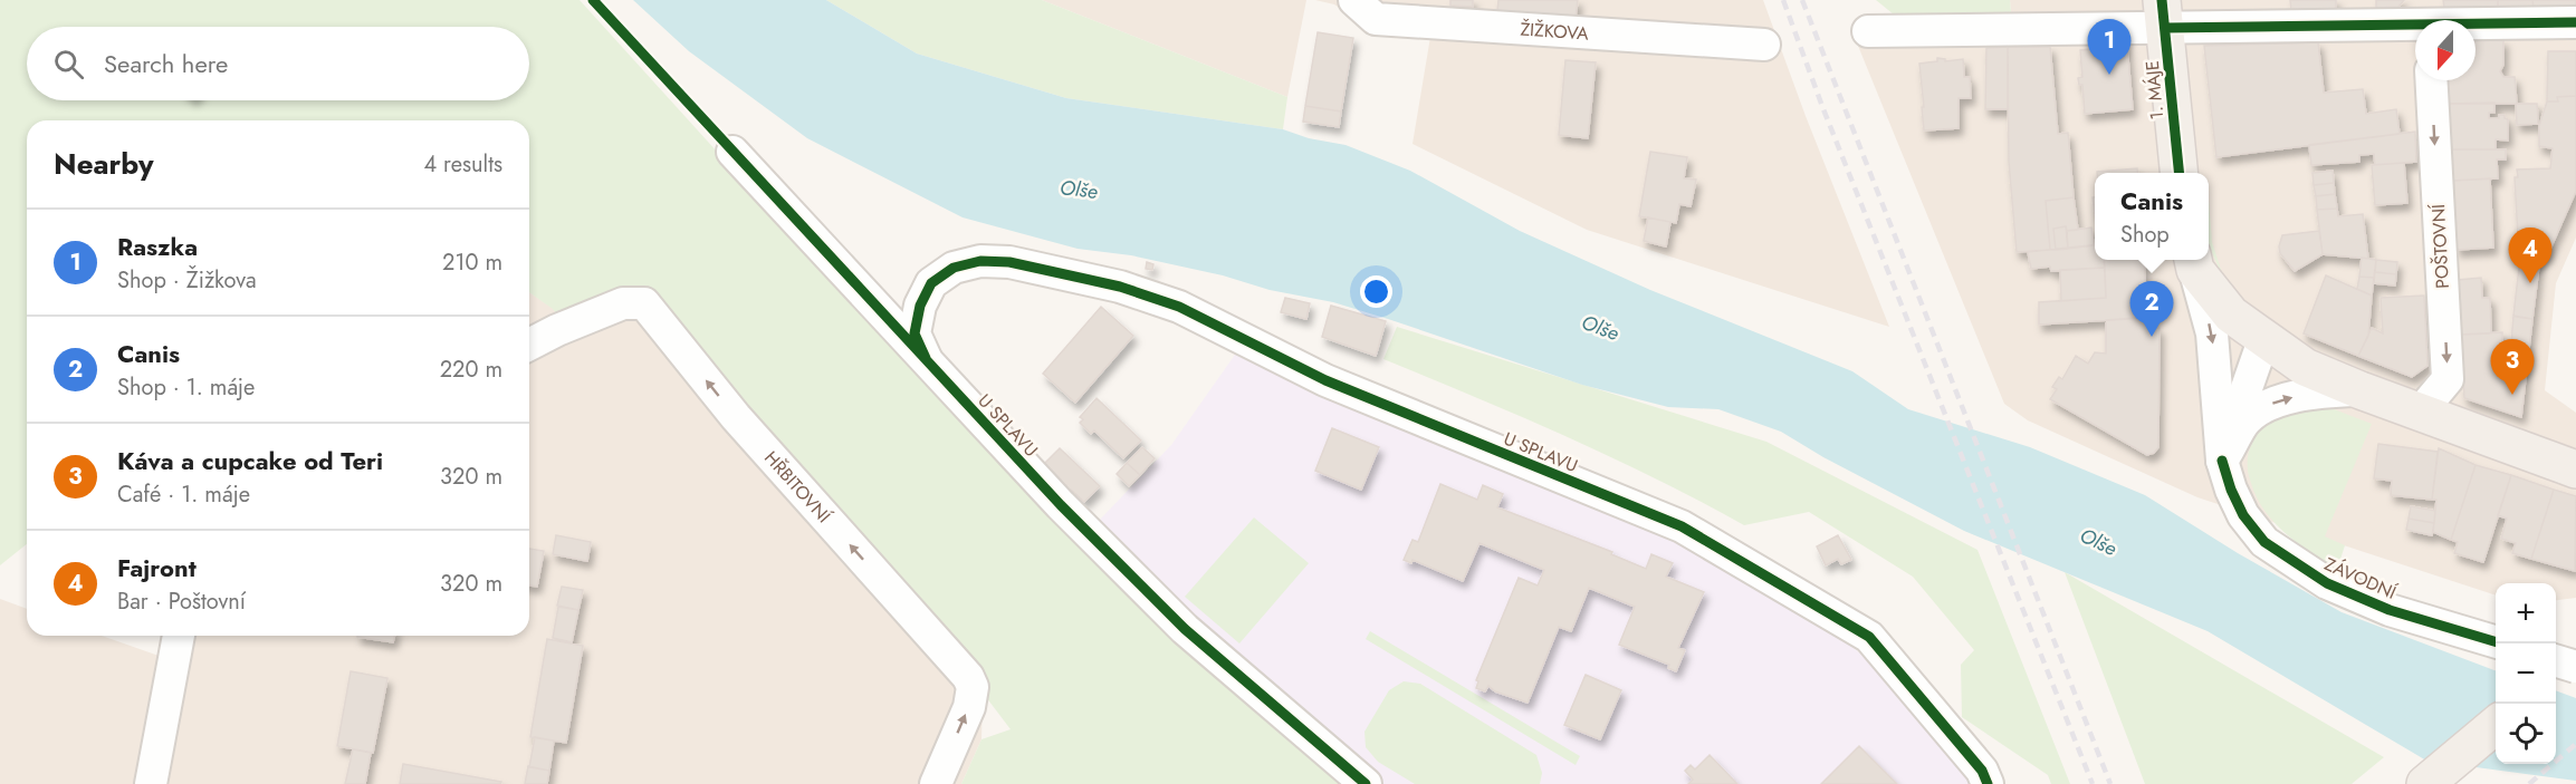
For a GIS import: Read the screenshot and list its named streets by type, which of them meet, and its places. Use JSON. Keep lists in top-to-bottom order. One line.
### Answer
{"streets":{"main road":["1. MÁJE"],"street":["ŽIŽKOVA","POŠTOVNÍ","U SPLAVU","HŘBITOVNÍ","ZÁVODNÍ"]},"one_way":["POŠTOVNÍ","HŘBITOVNÍ"],"water":["Olše"],"north":"bottom","page":{"pins":["1","4","2","3"],"search":"Search here","heading":["Nearby","4 results"],"popup":["Canis","Shop"],"list":[{"mark":"1","name":"Raszka","note":"Shop · Žižkova","value":"210 m"},{"mark":"2","name":"Canis","note":"Shop · 1. máje","value":"220 m"},{"mark":"3","name":"Káva a cupcake od Teri","note":"Café · 1. máje","value":"320 m"},{"mark":"4","name":"Fajront","note":"Bar · Poštovní","value":"320 m"}],"map_buttons":["+","−"]}}
